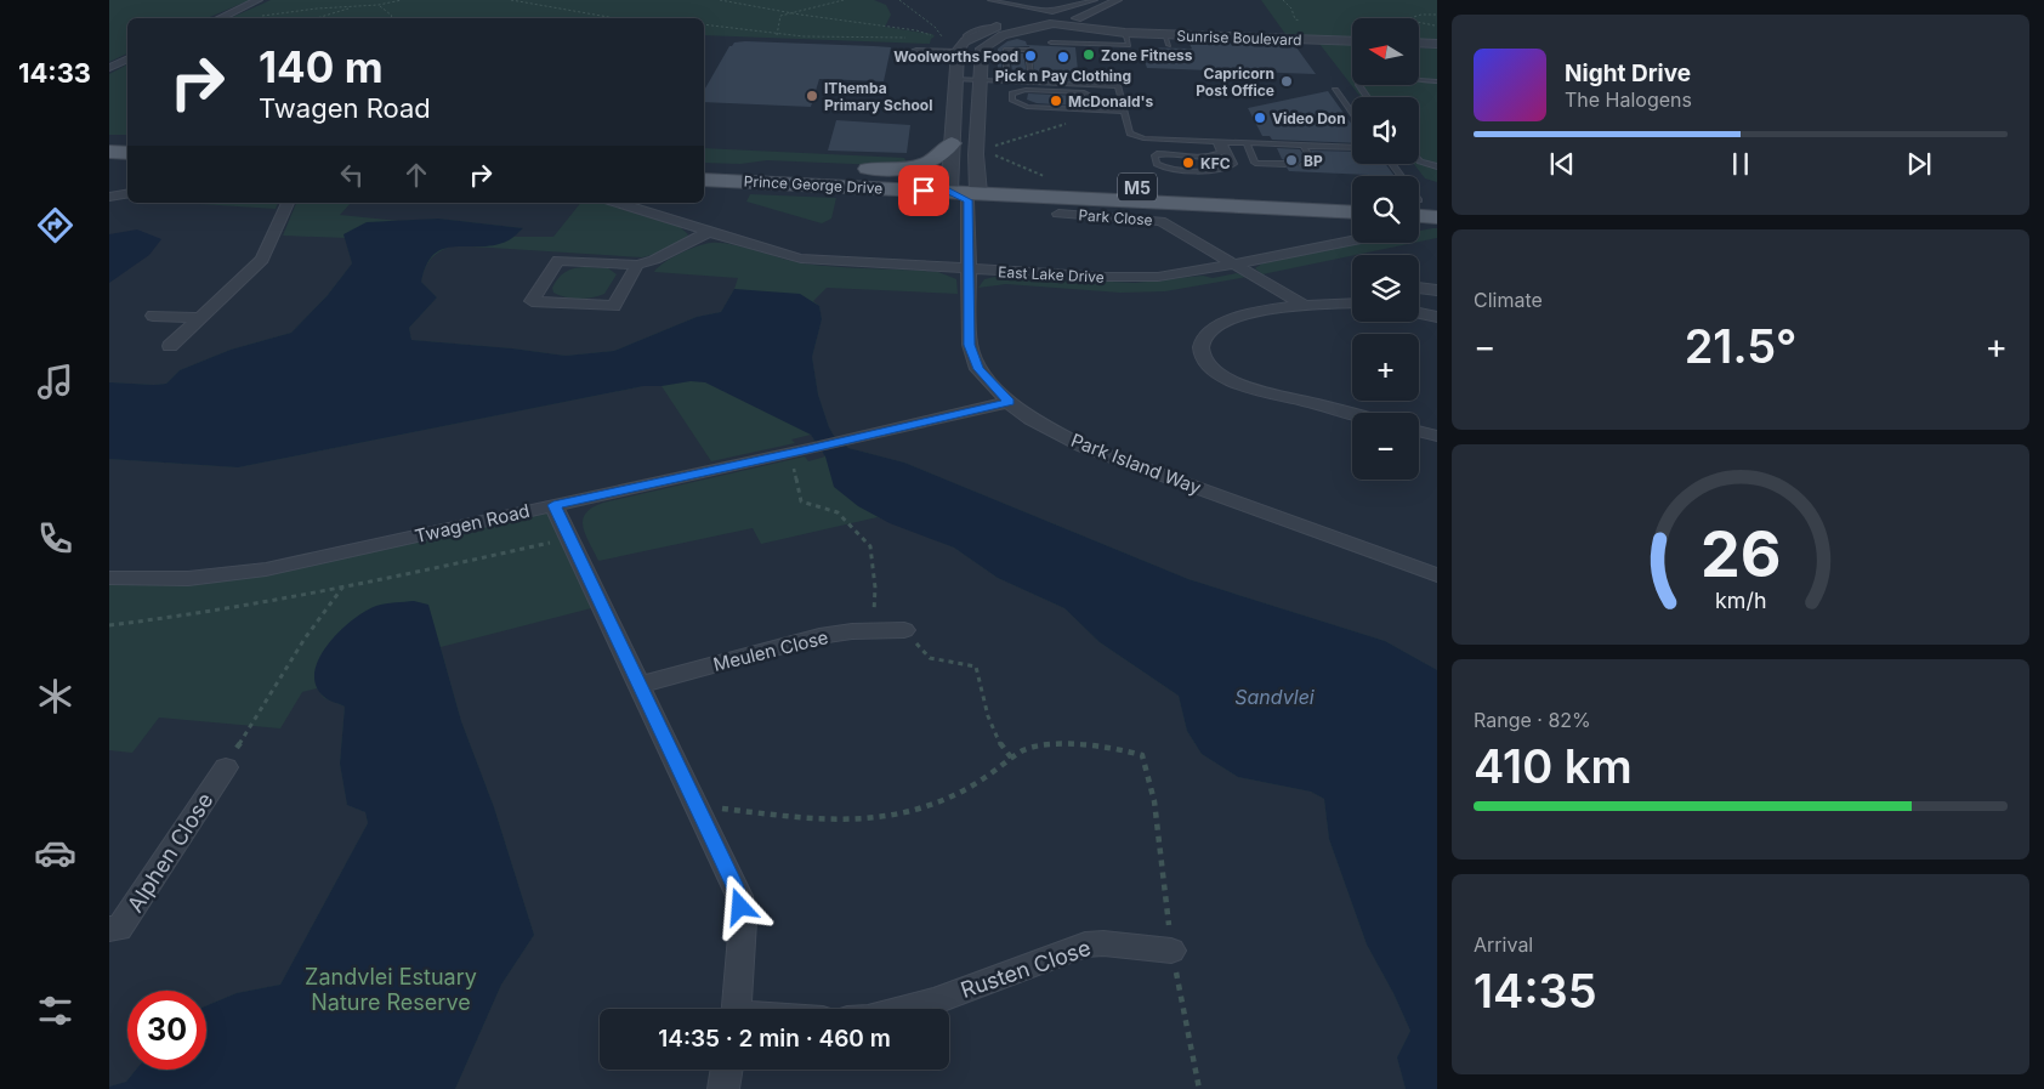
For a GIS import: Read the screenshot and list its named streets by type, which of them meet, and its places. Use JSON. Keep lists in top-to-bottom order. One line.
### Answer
{"streets":{"main road":["Prince George Drive","M5"],"street":["Sunrise Boulevard","Park Close","East Lake Drive","Park Island Way","Twagen Road","Meulen Close","Alphen Close","Rusten Close"]},"crossings":[["Prince George Drive","Park Island Way"],["Park Close","East Lake Drive"],["East Lake Drive","Park Island Way"],["Park Island Way","Twagen Road"]],"water":["Sandvlei"],"parks":["Zandvlei Estuary Nature Reserve"],"places":["Zone Fitness","Woolworths Food","Pick n Pay Clothing","Capricorn Post Office","IThemba Primary School","McDonald's","Video Don","BP","KFC"],"north":"left","page":{"tabs":"14:33","map_buttons":["+","−"],"turn":["140 m","Twagen Road"],"song":["Night Drive","The Halogens"],"tile":["Climate",["Range · 82%","410 km"],["Arrival","14:35"]],"heat":["−","21.5°","+"],"limit":"30","trip":"14:35 · 2 min · 460 m","gauge":["26","km/h"]}}
